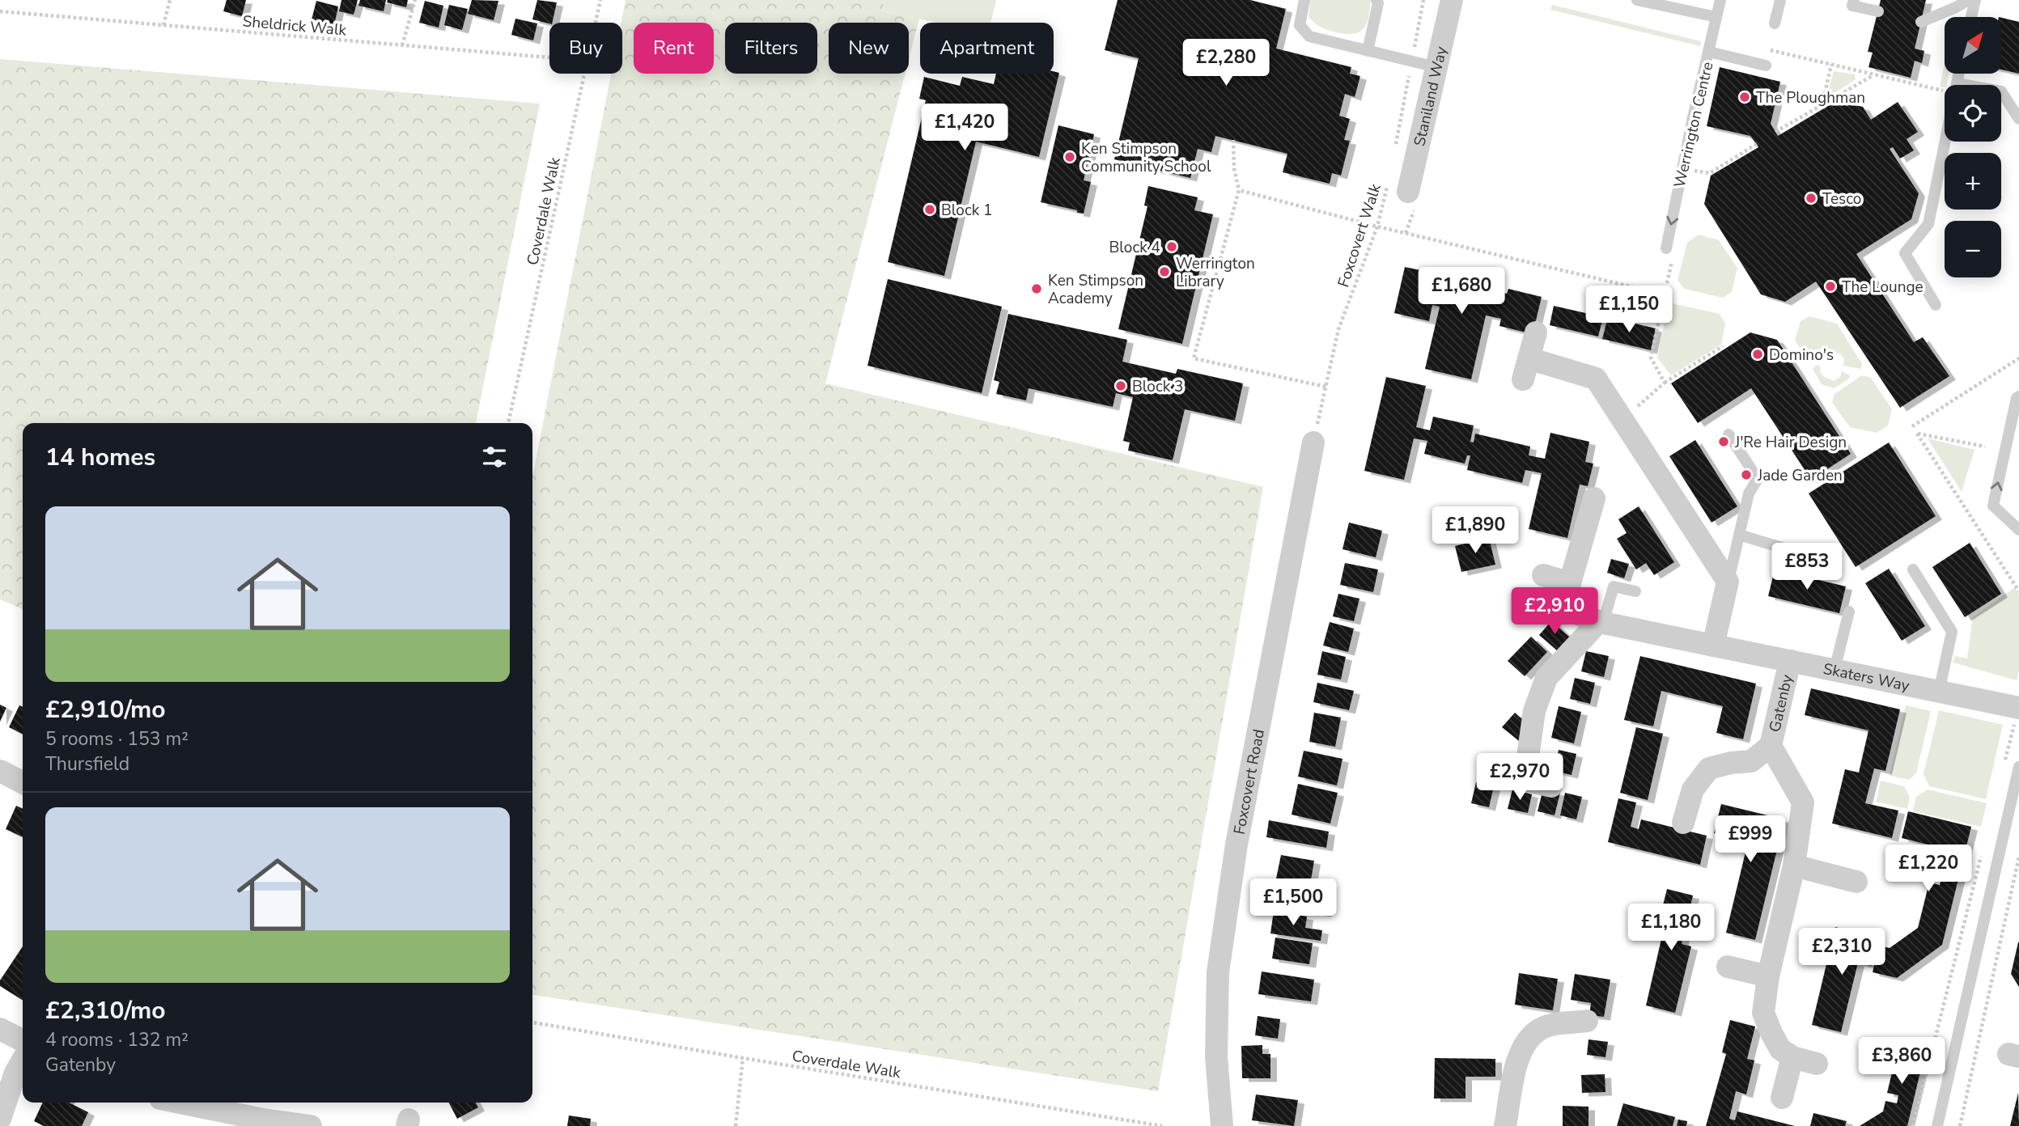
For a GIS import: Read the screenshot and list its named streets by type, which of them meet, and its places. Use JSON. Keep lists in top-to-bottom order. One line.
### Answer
{"streets":{"street":["Staniland Way","Skaters Way","Gatenby","Foxcovert Road"],"lane":["Werrington Centre"],"path":["Sheldrick Walk","Coverdale Walk","Foxcovert Walk"]},"crossings":[["Staniland Way","Foxcovert Walk"],["Foxcovert Walk","Foxcovert Road"],["Skaters Way","Gatenby"]],"one_way":["Werrington Centre"],"places":["The Ploughman","Ken Stimpson Community School","Tesco","Block 1","Block 4","Werrington Library","The Lounge","Ken Stimpson Academy","Domino's","Block 3","J'Re Hair Design","Jade Garden"],"north":"top right","page":{"map_buttons":["+","−"],"chip":["Buy","Rent","Filters","New","Apartment"],"price":["£2,280","£1,420","£1,680","£1,150","£1,890","£853","£2,910","£2,970","£999","£1,220","£1,500","£1,180","£2,310","£3,860"],"heading":"14 homes","list":[{"name":"£2,910/mo","note":"5 rooms · 153 m² · Thursfield"},{"name":"£2,310/mo","note":"4 rooms · 132 m² · Gatenby"}]}}
